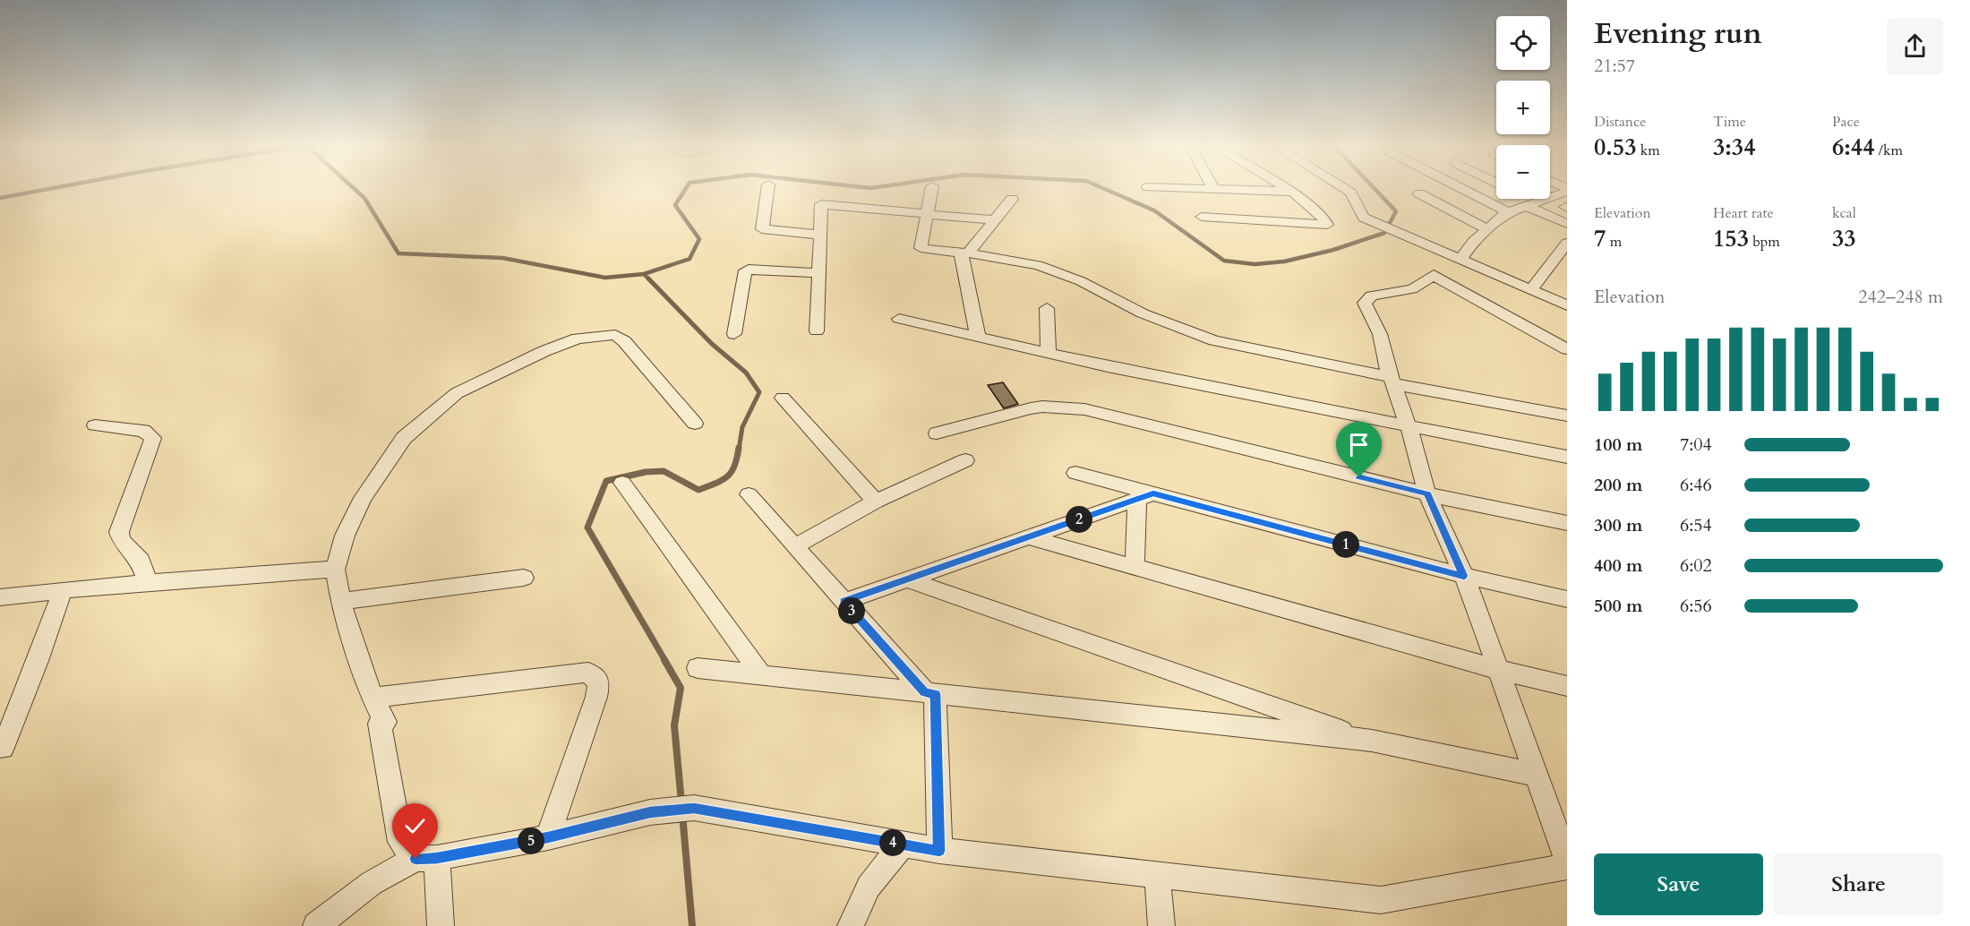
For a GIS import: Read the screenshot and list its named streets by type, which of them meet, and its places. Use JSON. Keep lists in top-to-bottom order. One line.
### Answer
{"page":{"heading":["Evening run","21:57"],"map_buttons":["+","−"],"stats":[["Distance","0.53 km"],["Time","3:34"],["Pace","6:44 /km"],["Elevation","7 m"],["Heart rate","153 bpm"],["kcal","33"]],"chart":["Elevation","242–248 m"],"list":[{"name":"100 m","note":"7:04"},{"name":"200 m","note":"6:46"},{"name":"300 m","note":"6:54"},{"name":"400 m","note":"6:02"},{"name":"500 m","note":"6:56"}],"pins":["2","1","3","5","4"],"buttons":["Save","Share"]}}
